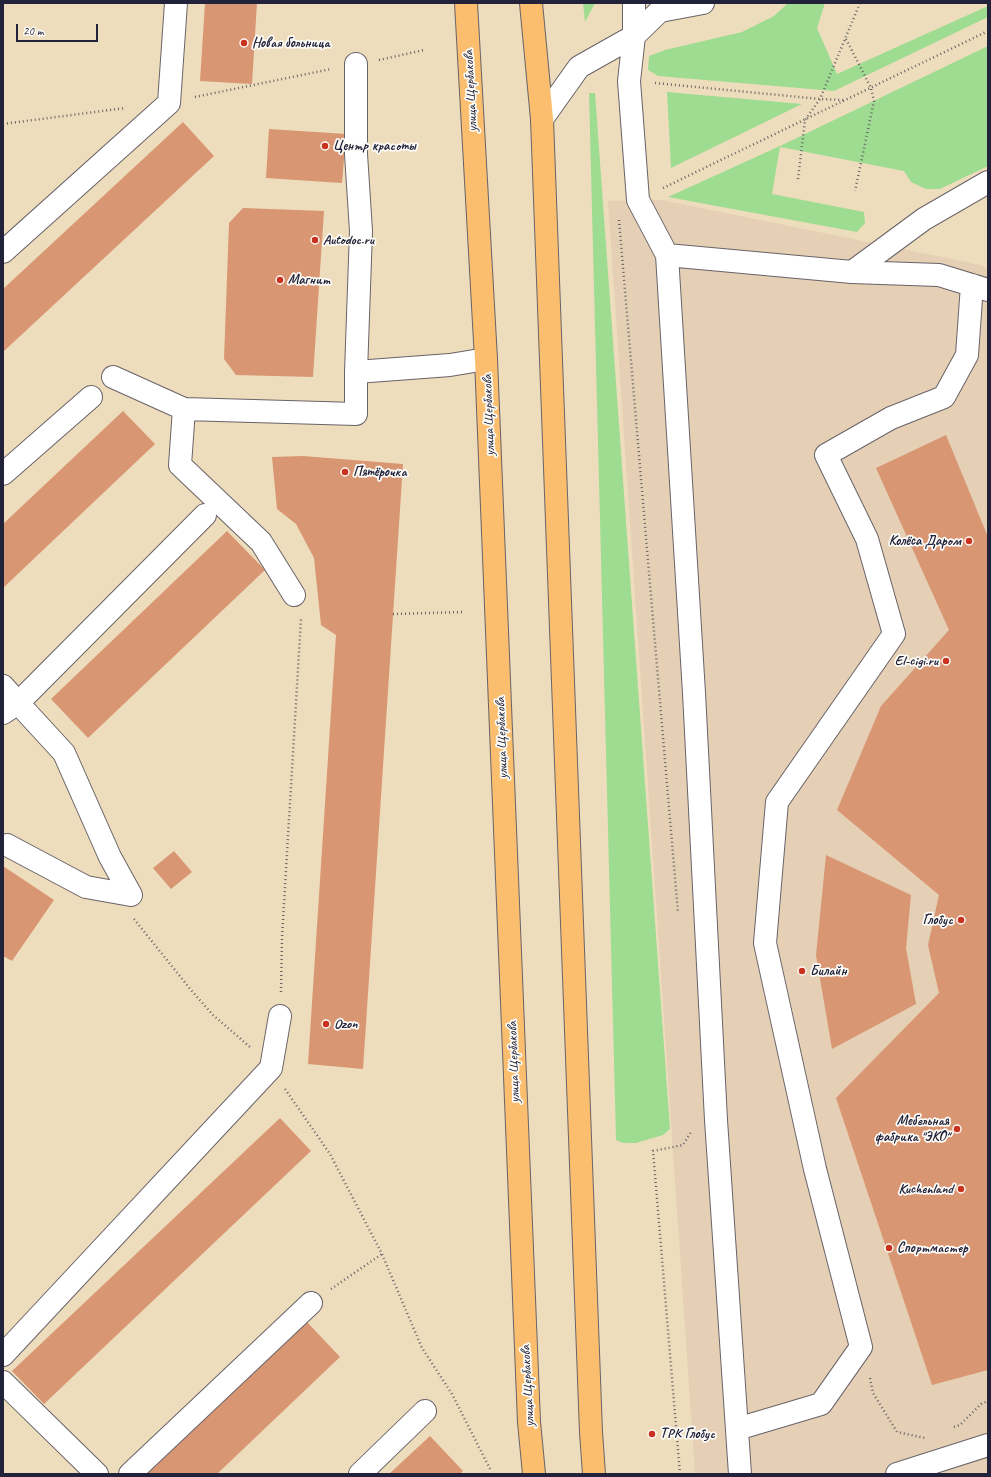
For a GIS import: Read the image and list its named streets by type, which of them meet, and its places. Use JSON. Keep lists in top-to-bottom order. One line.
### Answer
{"streets":{"main road":["улица Щербакова"]},"places":["Новая больница","Центр красоты","Autodoc.ru","Магнит","Пятёрочка","Колёса Даром","El-cigi.ru","Глобус","Билайн","Ozon","Мебельная фабрика \"ЭКО\"","Kuchenland","Спортмастер","ТРК Глобус"],"scale_bar":"20 m"}
